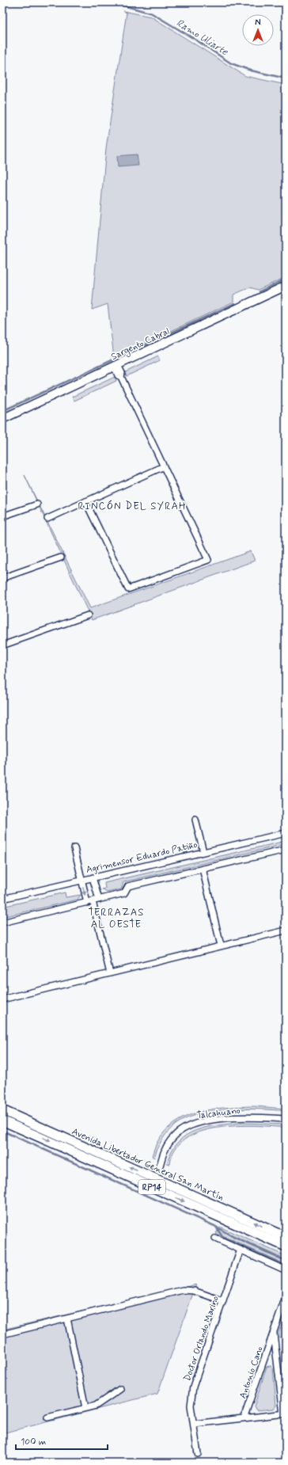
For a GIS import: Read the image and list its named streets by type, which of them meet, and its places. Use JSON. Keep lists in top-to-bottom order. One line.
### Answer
{"streets":{"main road":["Sargento Cabral","Avenida Libertador General San Martín","RP14"],"street":["Agrimensor Eduardo Patiño","Talcahuano","Doctor Orlando Marino","Antonio Cano"]},"districts":["RINCÓN DEL SYRAH","TERRAZAS AL OESTE"],"water":["Ramo Uliarte"],"scale_bar":"100 m","north":"top"}
